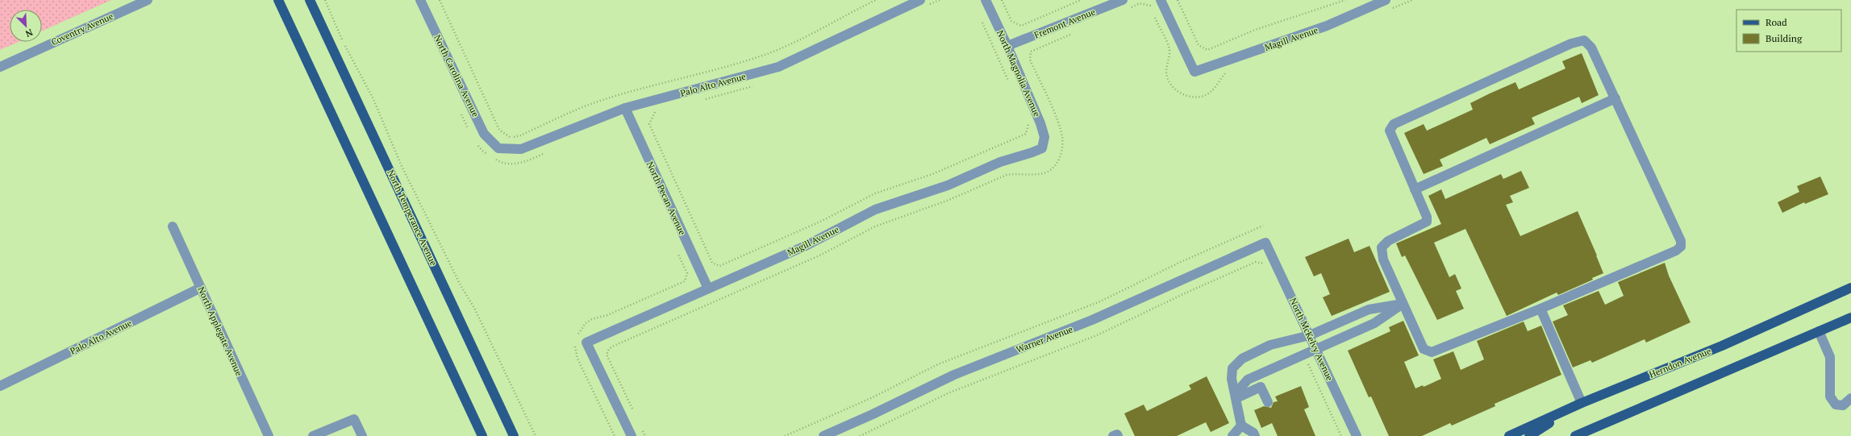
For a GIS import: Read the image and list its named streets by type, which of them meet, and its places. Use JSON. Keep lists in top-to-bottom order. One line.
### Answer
{"streets":{"main road":["North Temperance Avenue","Herndon Avenue"],"street":["Fremont Avenue","Coventry Avenue","Magill Avenue","North Magnolia Avenue","North Carolina Avenue","Palo Alto Avenue","North Pecan Avenue","North Applegate Avenue","Warner Avenue","North McKelvy Avenue"]},"crossings":[["Fremont Avenue","North Magnolia Avenue"],["Magill Avenue","North Magnolia Avenue"],["Magill Avenue","North Pecan Avenue"],["North Carolina Avenue","Palo Alto Avenue"],["Palo Alto Avenue","North Pecan Avenue"],["Palo Alto Avenue","North Applegate Avenue"],["Warner Avenue","North McKelvy Avenue"]],"legend":["Road","Building"],"north":"bottom right"}
